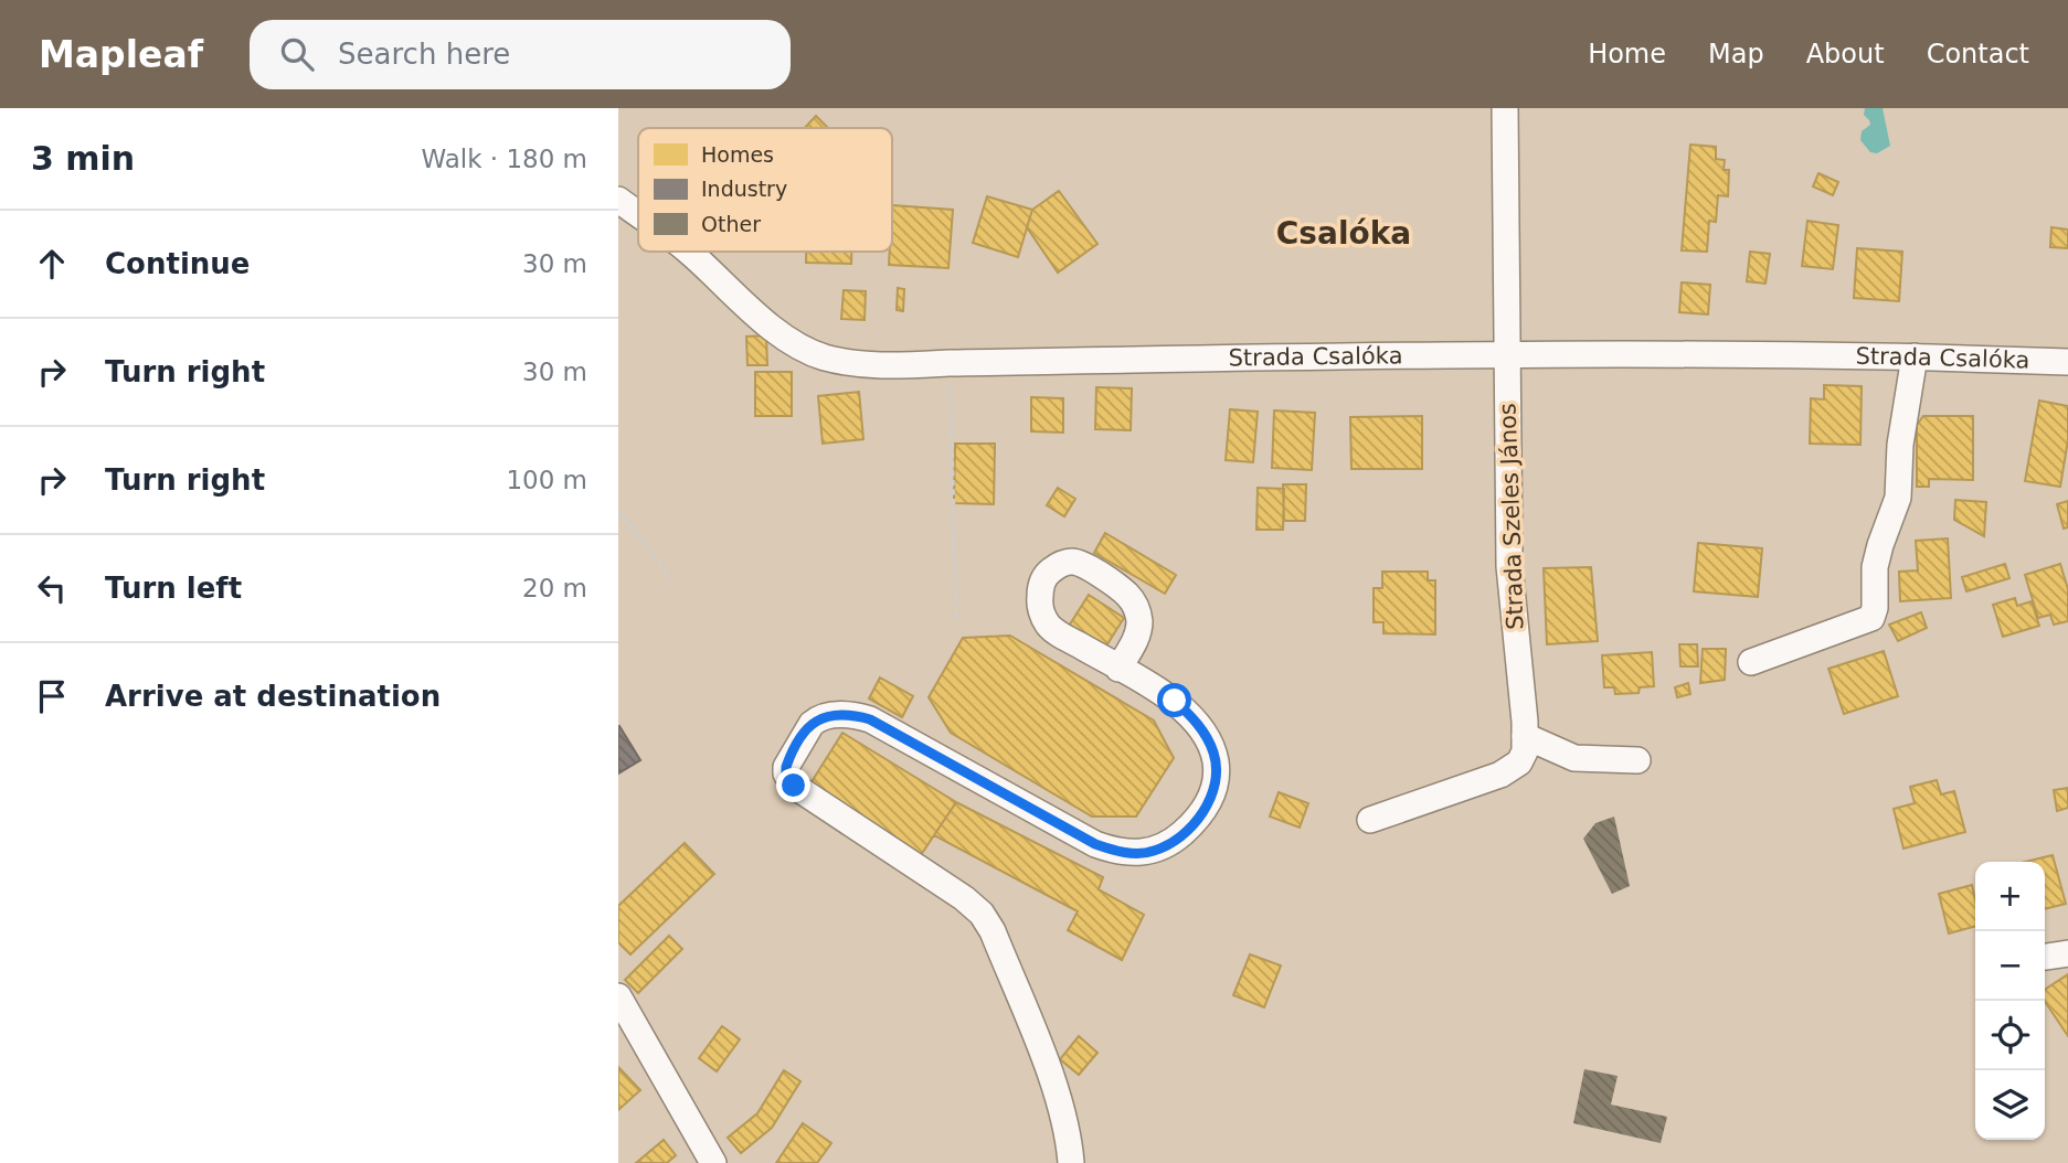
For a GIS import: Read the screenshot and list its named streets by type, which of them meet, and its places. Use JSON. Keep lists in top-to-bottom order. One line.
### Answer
{"streets":{"street":["Strada Csalóka","Strada Szeles János"]},"crossings":[["Strada Csalóka","Strada Szeles János"]],"districts":["Csalóka"],"legend":["Homes","Industry","Other"],"page":{"header":"Mapleaf","search":"Search here","nav":["Home","Map","About","Contact"],"heading":["3 min","Walk · 180 m"],"list":[["Continue","30 m"],["Turn right","30 m"],["Turn right","100 m"],["Turn left","20 m"],"Arrive at destination"],"map_buttons":["+","−"]}}
